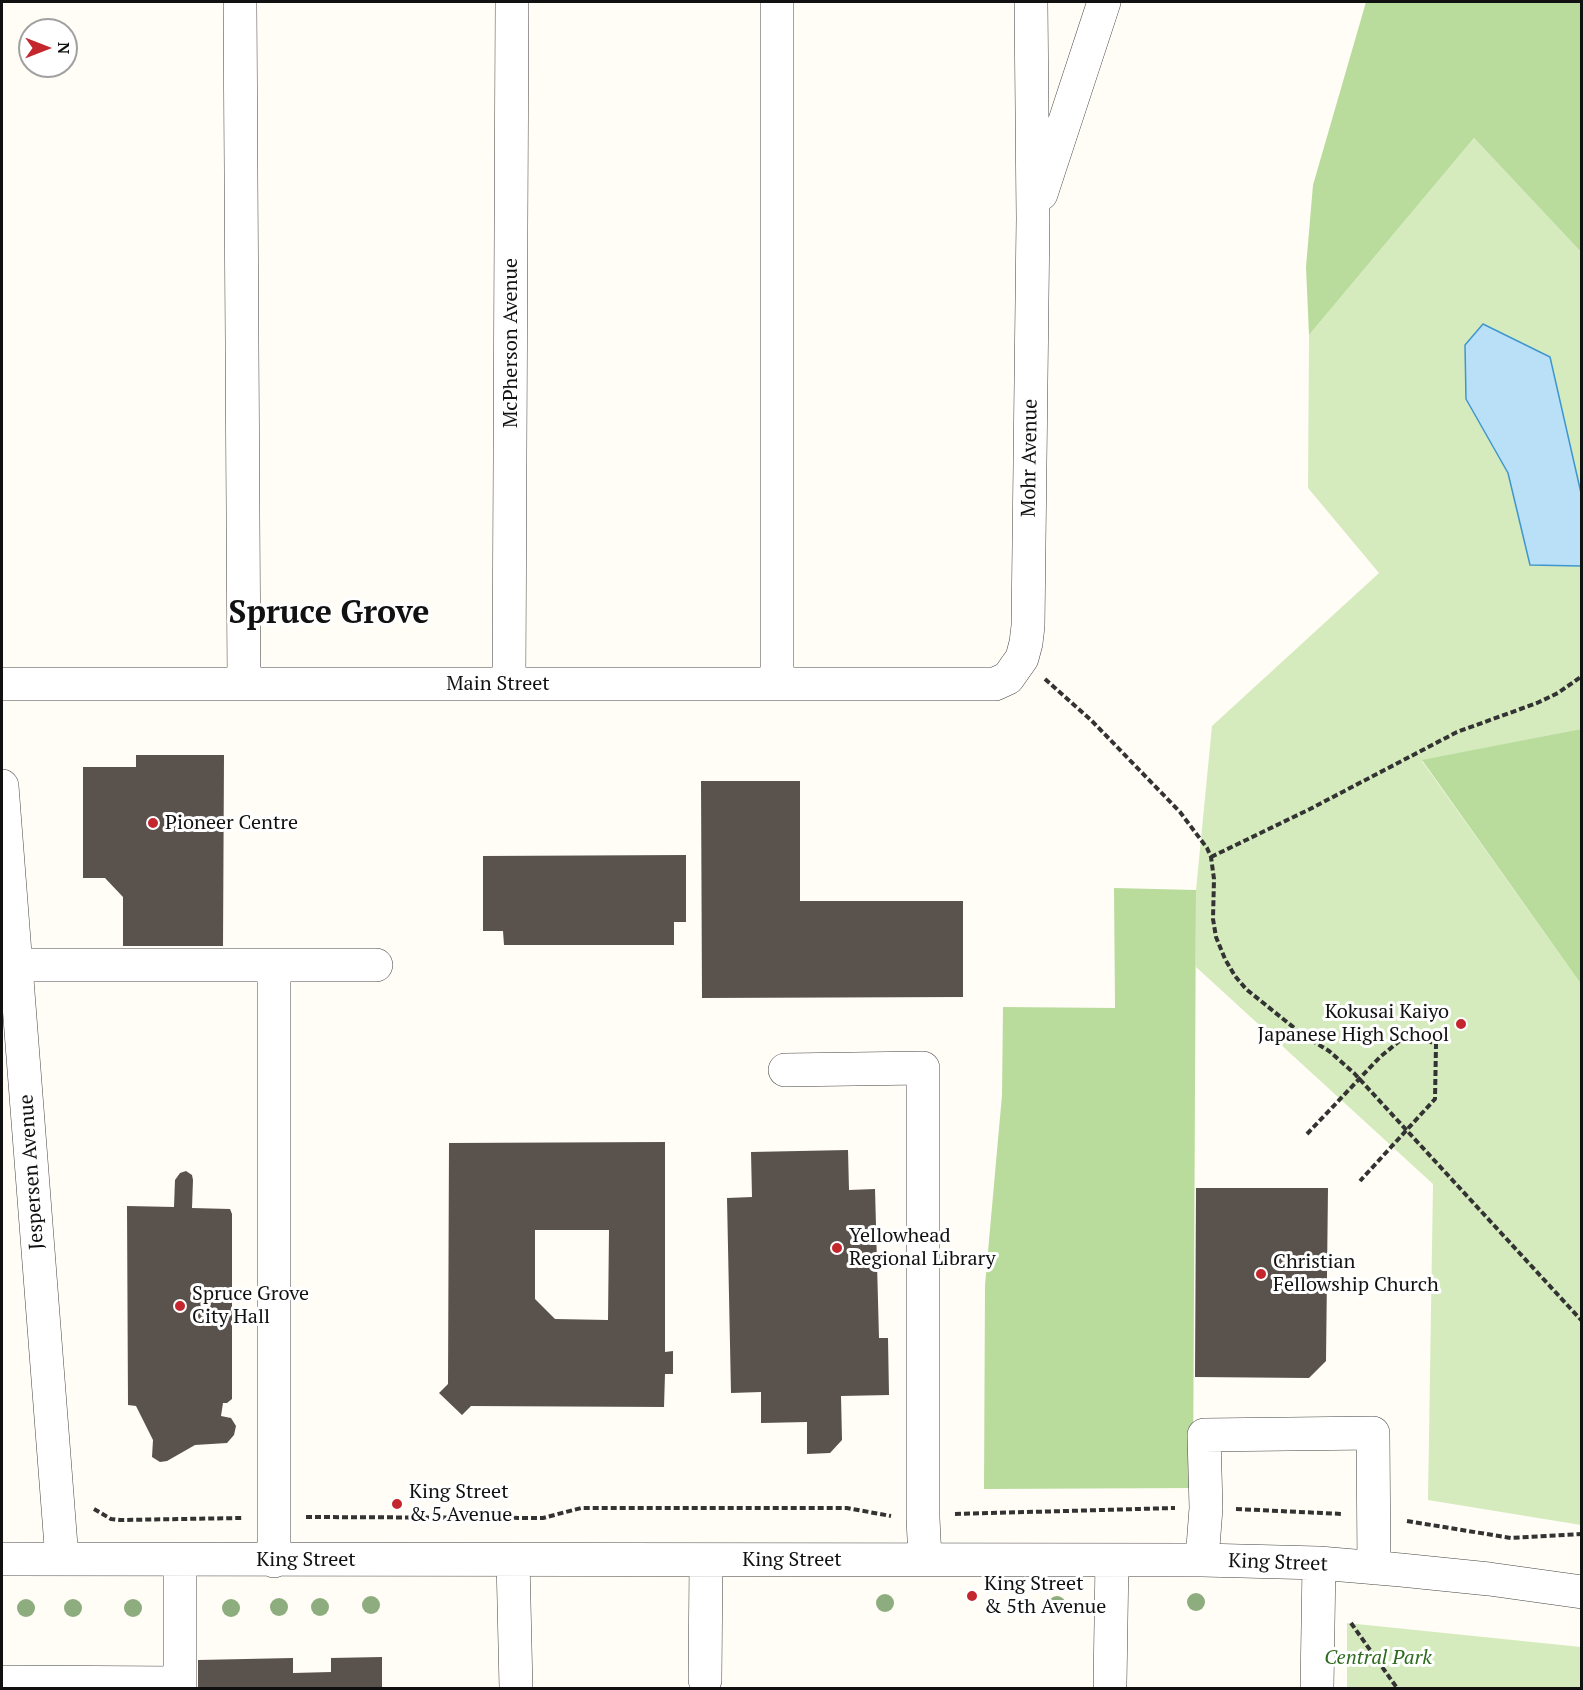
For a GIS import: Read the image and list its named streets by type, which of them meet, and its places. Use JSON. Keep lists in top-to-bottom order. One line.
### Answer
{"streets":{"street":["McPherson Avenue","Mohr Avenue","Main Street","Jespersen Avenue","King Street"]},"crossings":[["McPherson Avenue","Main Street"],["Mohr Avenue","Main Street"],["Jespersen Avenue","King Street"]],"districts":["Spruce Grove"],"parks":["Central Park"],"places":["Pioneer Centre","Kokusai Kaiyo Japanese High School","Yellowhead Regional Library","Christian Fellowship Church","Spruce Grove City Hall","King Street & 5 Avenue","King Street & 5th Avenue"],"north":"right"}
